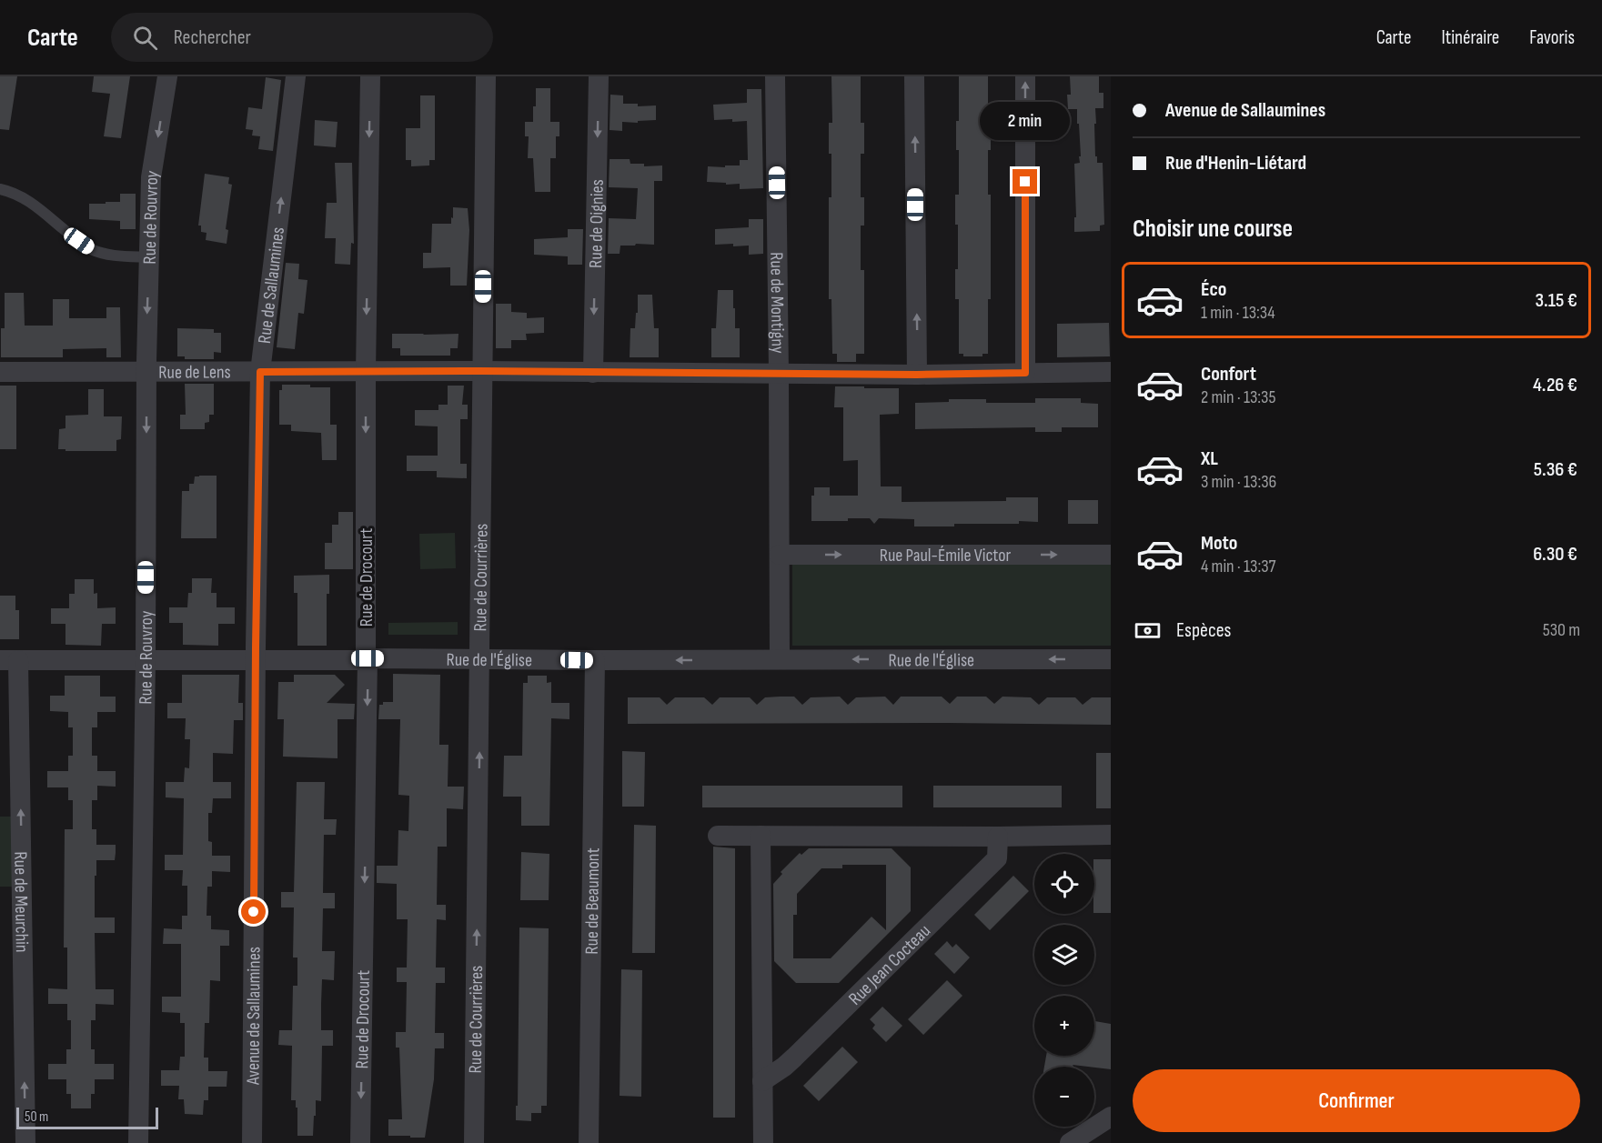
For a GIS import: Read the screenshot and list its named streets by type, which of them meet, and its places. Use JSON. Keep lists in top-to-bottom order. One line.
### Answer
{"streets":{"street":["Rue de Rouvroy","Rue de Oignies","Rue de Sallaumines","Rue de Montigny","Rue de Lens","Rue Paul-Émile Victor","Rue de Drocourt","Rue de Courrières","Rue de l'Église","Rue de Meurchin","Rue de Beaumont","Rue Jean Cocteau","Avenue de Sallaumines"]},"crossings":[["Rue de Rouvroy","Rue de Lens"],["Rue de Rouvroy","Rue de l'Église"],["Rue de Oignies","Rue de Lens"],["Rue de Sallaumines","Rue de Lens"],["Rue de Sallaumines","Rue de l'Église"],["Rue de Sallaumines","Avenue de Sallaumines"],["Rue de Montigny","Rue de Lens"],["Rue de Montigny","Rue Paul-Émile Victor"],["Rue de Montigny","Rue de l'Église"],["Rue de Lens","Rue de Drocourt"],["Rue de Lens","Rue de Courrières"],["Rue de Drocourt","Rue de l'Église"],["Rue de Courrières","Rue de l'Église"],["Rue de l'Église","Rue de Meurchin"],["Rue de l'Église","Rue de Beaumont"],["Rue de l'Église","Avenue de Sallaumines"]],"one_way":["Rue de Rouvroy","Rue de Oignies","Rue de Sallaumines","Rue Paul-Émile Victor","Rue de Drocourt","Rue de Courrières","Rue de Meurchin"],"scale_bar":"50 m","page":{"header":"Carte","search":"Rechercher","nav":["Carte","Itinéraire","Favoris"],"banner":["Avenue de Sallaumines","Rue d'Henin-Liétard"],"bubble":"2 min","heading":"Choisir une course","list":[{"name":"Éco","note":"1 min · 13:34","value":"3.15 €"},{"name":"Confort","note":"2 min · 13:35","value":"4.26 €"},{"name":"XL","note":"3 min · 13:36","value":"5.36 €"},{"name":"Moto","note":"4 min · 13:37","value":"6.30 €"}],"pay":["Espèces","530 m"],"map_buttons":["+","−"],"buttons":"Confirmer","scale":"50 m"}}
